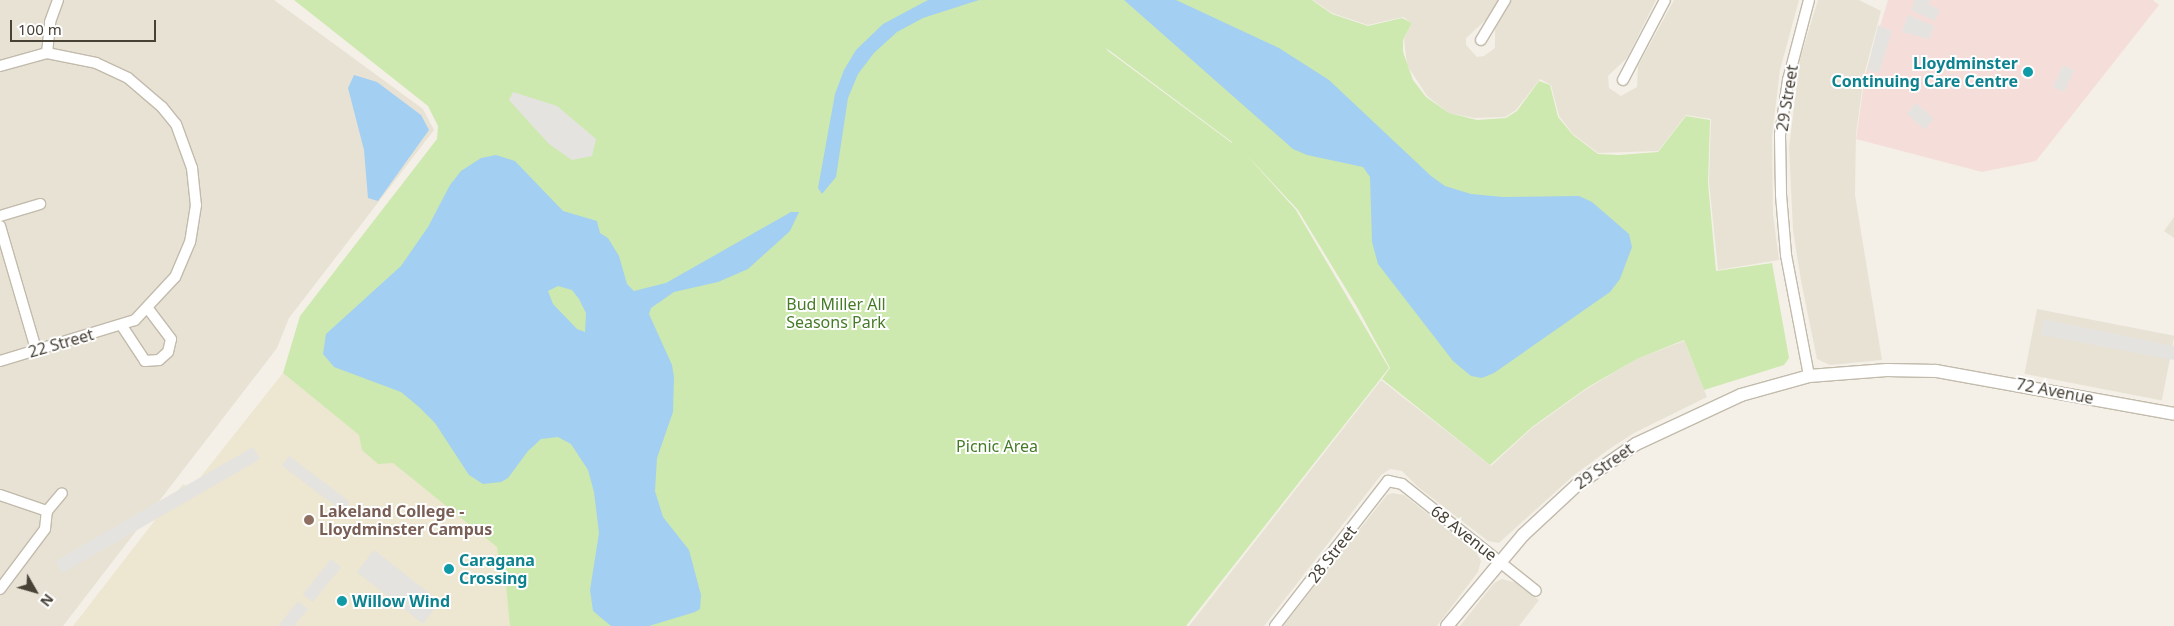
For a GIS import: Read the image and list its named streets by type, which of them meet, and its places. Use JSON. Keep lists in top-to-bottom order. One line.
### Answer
{"streets":{"street":["29 Street","22 Street","72 Avenue","68 Avenue","28 Street"]},"crossings":[["29 Street","72 Avenue"],["29 Street","68 Avenue"],["68 Avenue","28 Street"]],"parks":["Bud Miller All Seasons Park","Picnic Area"],"places":["Lloydminster Continuing Care Centre","Lakeland College - Lloydminster Campus","Caragana Crossing","Willow Wind"],"scale_bar":"100 m","north":"bottom right"}
